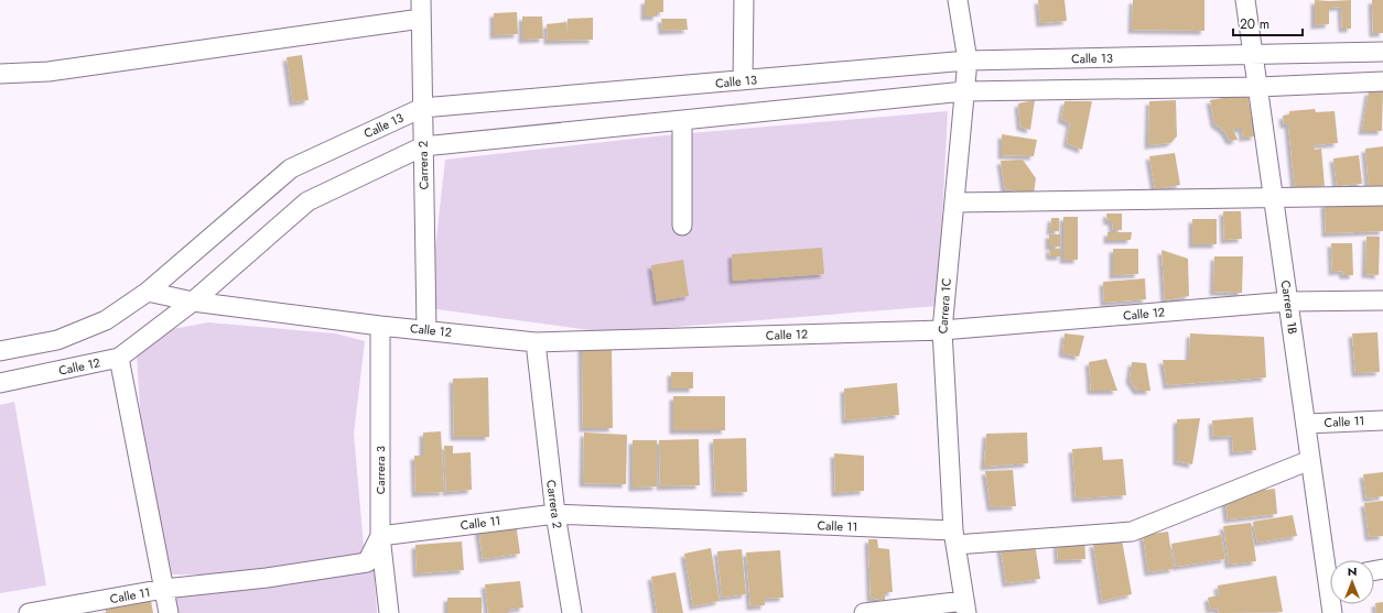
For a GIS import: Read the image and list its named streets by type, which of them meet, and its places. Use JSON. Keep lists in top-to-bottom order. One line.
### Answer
{"streets":{"street":["Calle 13","Carrera 2","Carrera 1C","Carrera 1B","Calle 12","Calle 11","Carrera 3"]},"crossings":[["Calle 13","Carrera 2"],["Calle 13","Carrera 1C"],["Calle 13","Carrera 1B"],["Calle 13","Calle 12"],["Carrera 2","Calle 12"],["Carrera 2","Calle 11"],["Carrera 1C","Calle 12"],["Carrera 1C","Calle 11"],["Carrera 1B","Calle 12"],["Carrera 1B","Calle 11"],["Calle 12","Carrera 3"],["Calle 11","Carrera 3"]],"scale_bar":"20 m","north":"top"}
